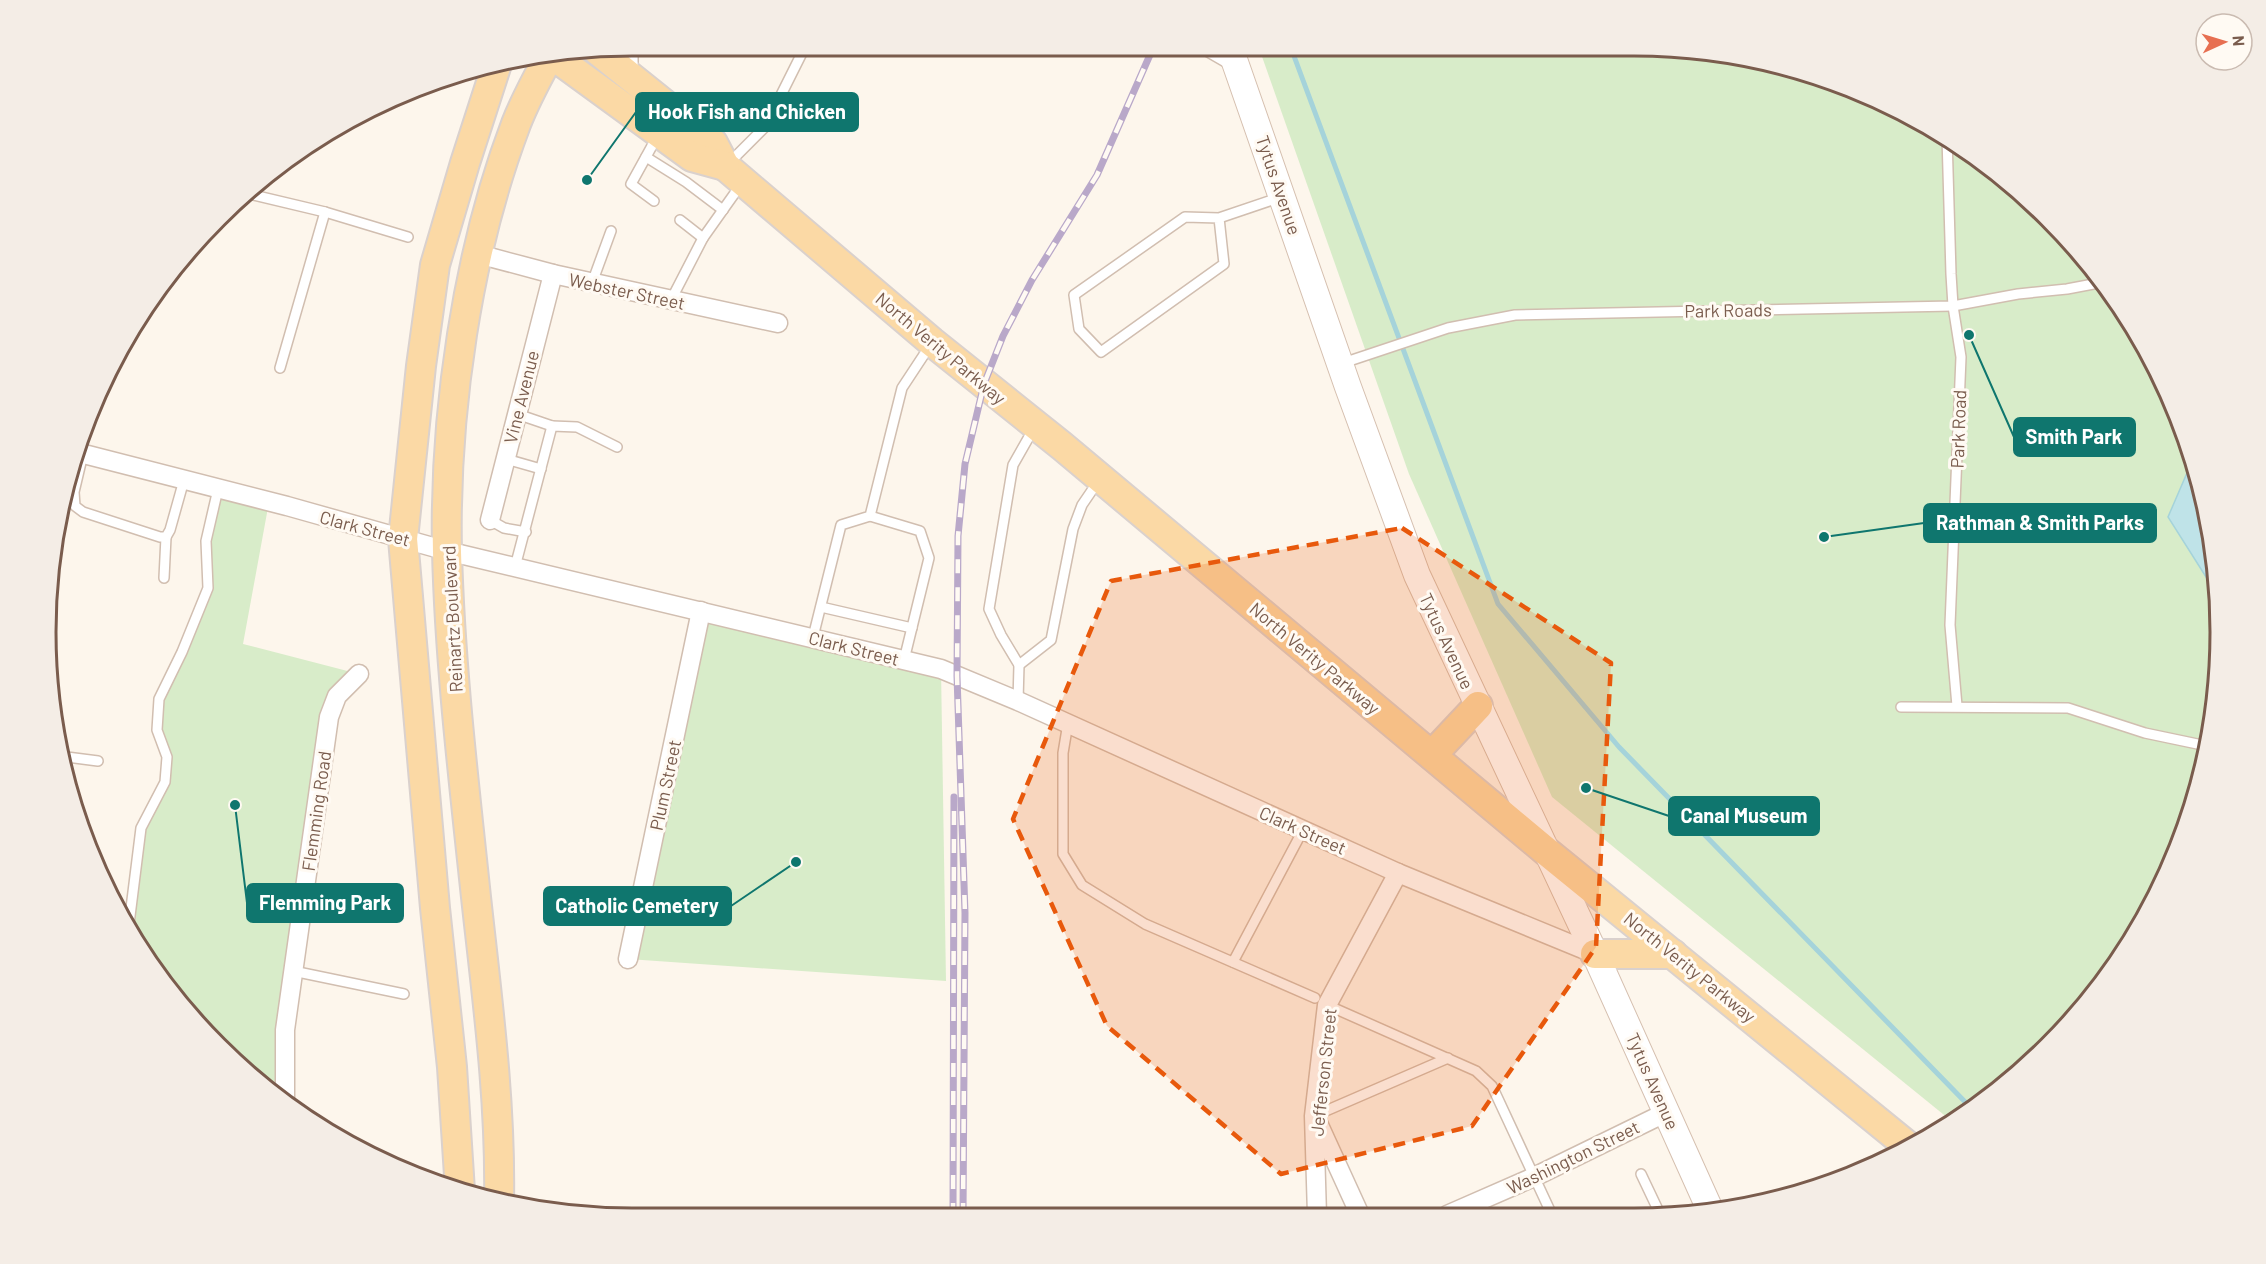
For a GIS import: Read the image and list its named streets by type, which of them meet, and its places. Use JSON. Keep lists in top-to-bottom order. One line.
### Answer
{"streets":{"main road":["North Verity Parkway","Reinartz Boulevard"],"street":["Tytus Avenue","Webster Street","Vine Avenue","Clark Street","Plum Street","Flemming Road","Jefferson Street","Washington Street"],"lane":["Park Roads","Park Road"]},"crossings":[["Tytus Avenue","Park Roads"],["Tytus Avenue","North Verity Parkway"],["Tytus Avenue","Clark Street"],["Tytus Avenue","Washington Street"],["Webster Street","Vine Avenue"],["Webster Street","Reinartz Boulevard"],["Park Roads","Park Road"],["Clark Street","Reinartz Boulevard"],["Clark Street","Plum Street"],["Clark Street","Jefferson Street"]],"places":["Hook Fish and Chicken","Smith Park","Rathman & Smith Parks","Canal Museum","Flemming Park","Catholic Cemetery"],"north":"right"}
